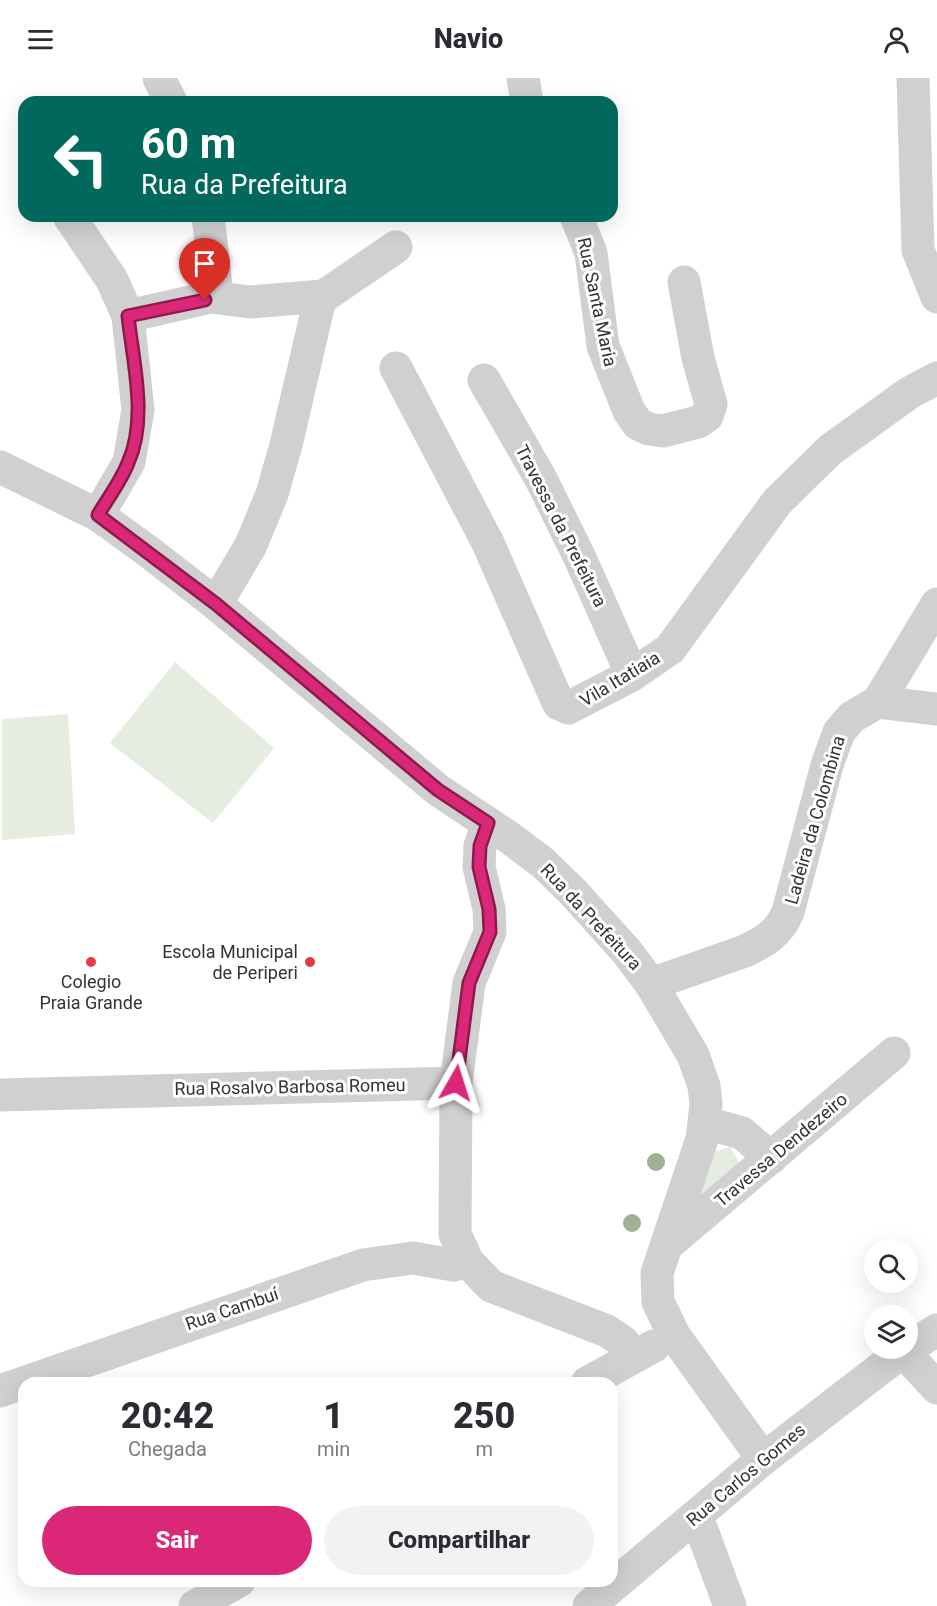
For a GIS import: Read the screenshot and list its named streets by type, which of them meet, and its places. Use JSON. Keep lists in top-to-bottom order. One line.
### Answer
{"streets":{"street":["Rua Santa Maria","Travessa da Prefeitura","Vila Itatiaia","Ladeira da Colombina","Rua da Prefeitura","Rua Rosalvo Barbosa Romeu","Travessa Dendezeiro","Rua Cambuí","Rua Carlos Gomes"]},"crossings":[["Travessa da Prefeitura","Vila Itatiaia"],["Ladeira da Colombina","Rua da Prefeitura"],["Rua da Prefeitura","Travessa Dendezeiro"],["Rua da Prefeitura","Rua Carlos Gomes"]],"places":["Colegio Praia Grande","Escola Municipal de Periperi"],"page":{"header":"Navio","turn":["60 m","Rua da Prefeitura"],"eta":["20:42","Chegada","1","min","250","m"],"buttons":["Sair","Compartilhar"]}}
